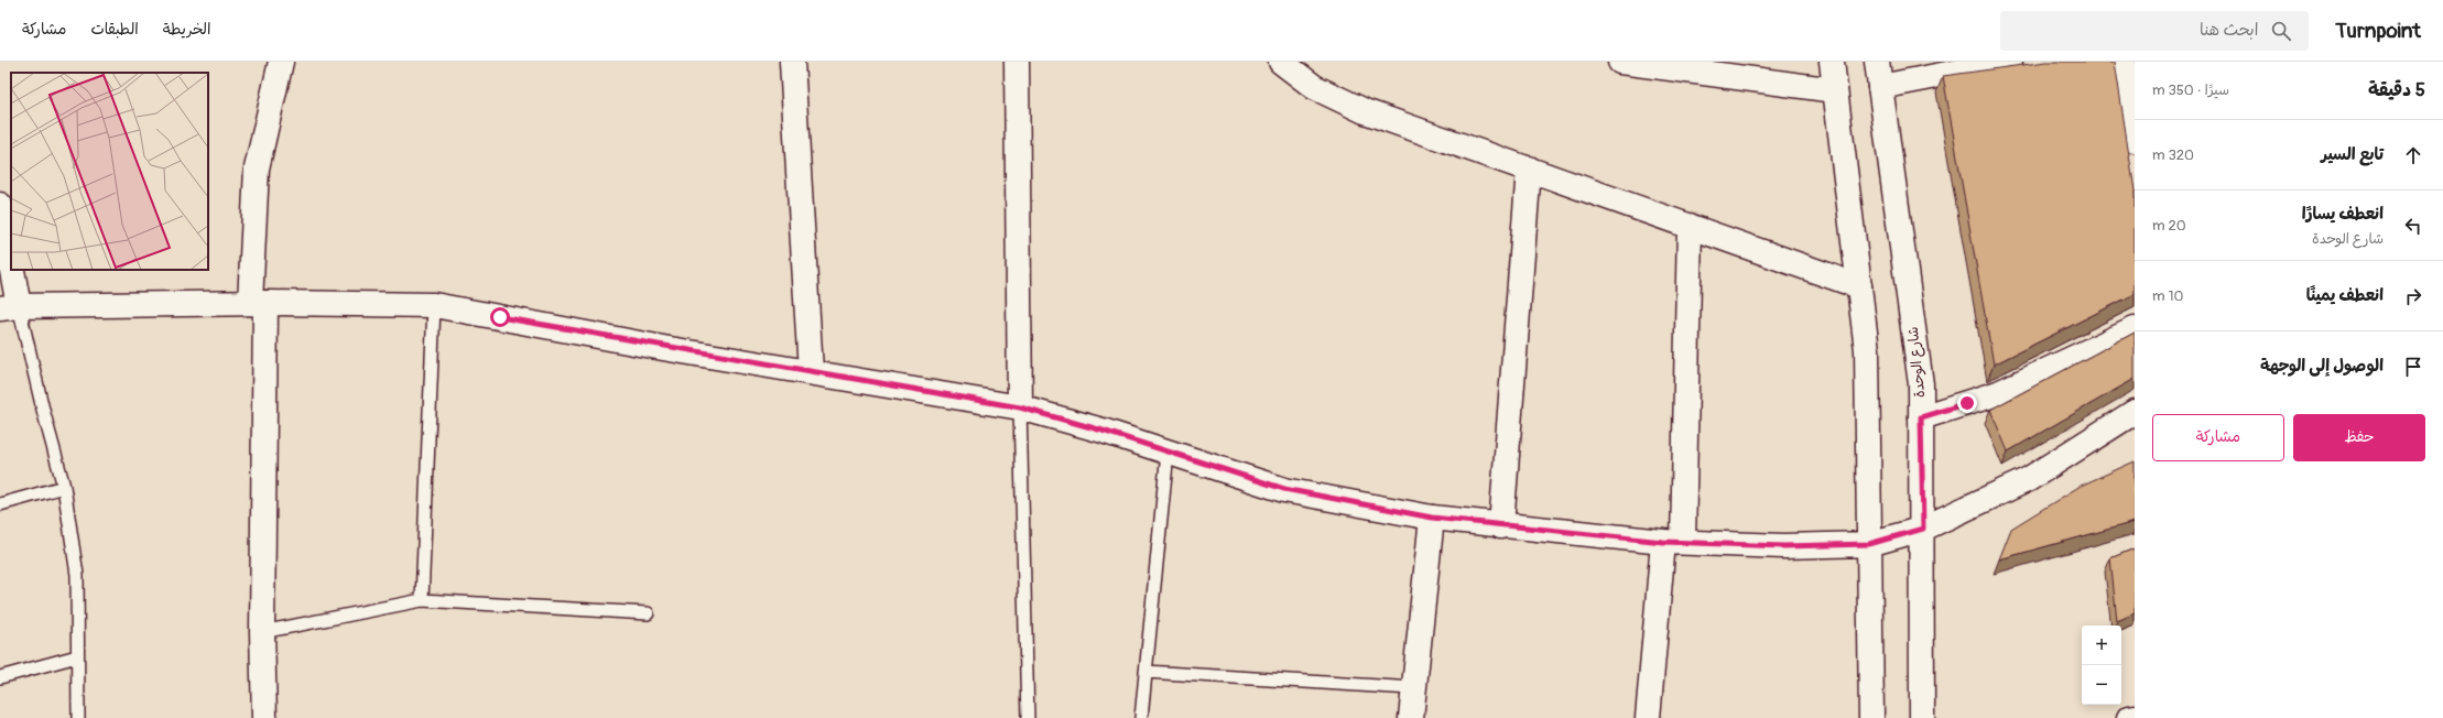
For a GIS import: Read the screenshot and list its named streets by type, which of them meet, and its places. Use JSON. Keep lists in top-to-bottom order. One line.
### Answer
{"streets":{"street":["شارع الوحدة"]},"page":{"header":"Turnpoint","search":"ابحث هنا","nav":["الخريطة","الطبقات","مشاركة"],"heading":["5 دقيقة","سيرًا · 350 m"],"list":[["تابع السير","320 m"],["انعطف يسارًا","شارع الوحدة","20 m"],["انعطف يمينًا","10 m"],"الوصول إلى الوجهة"],"buttons":["حفظ","مشاركة"],"map_buttons":["+","−"]}}
